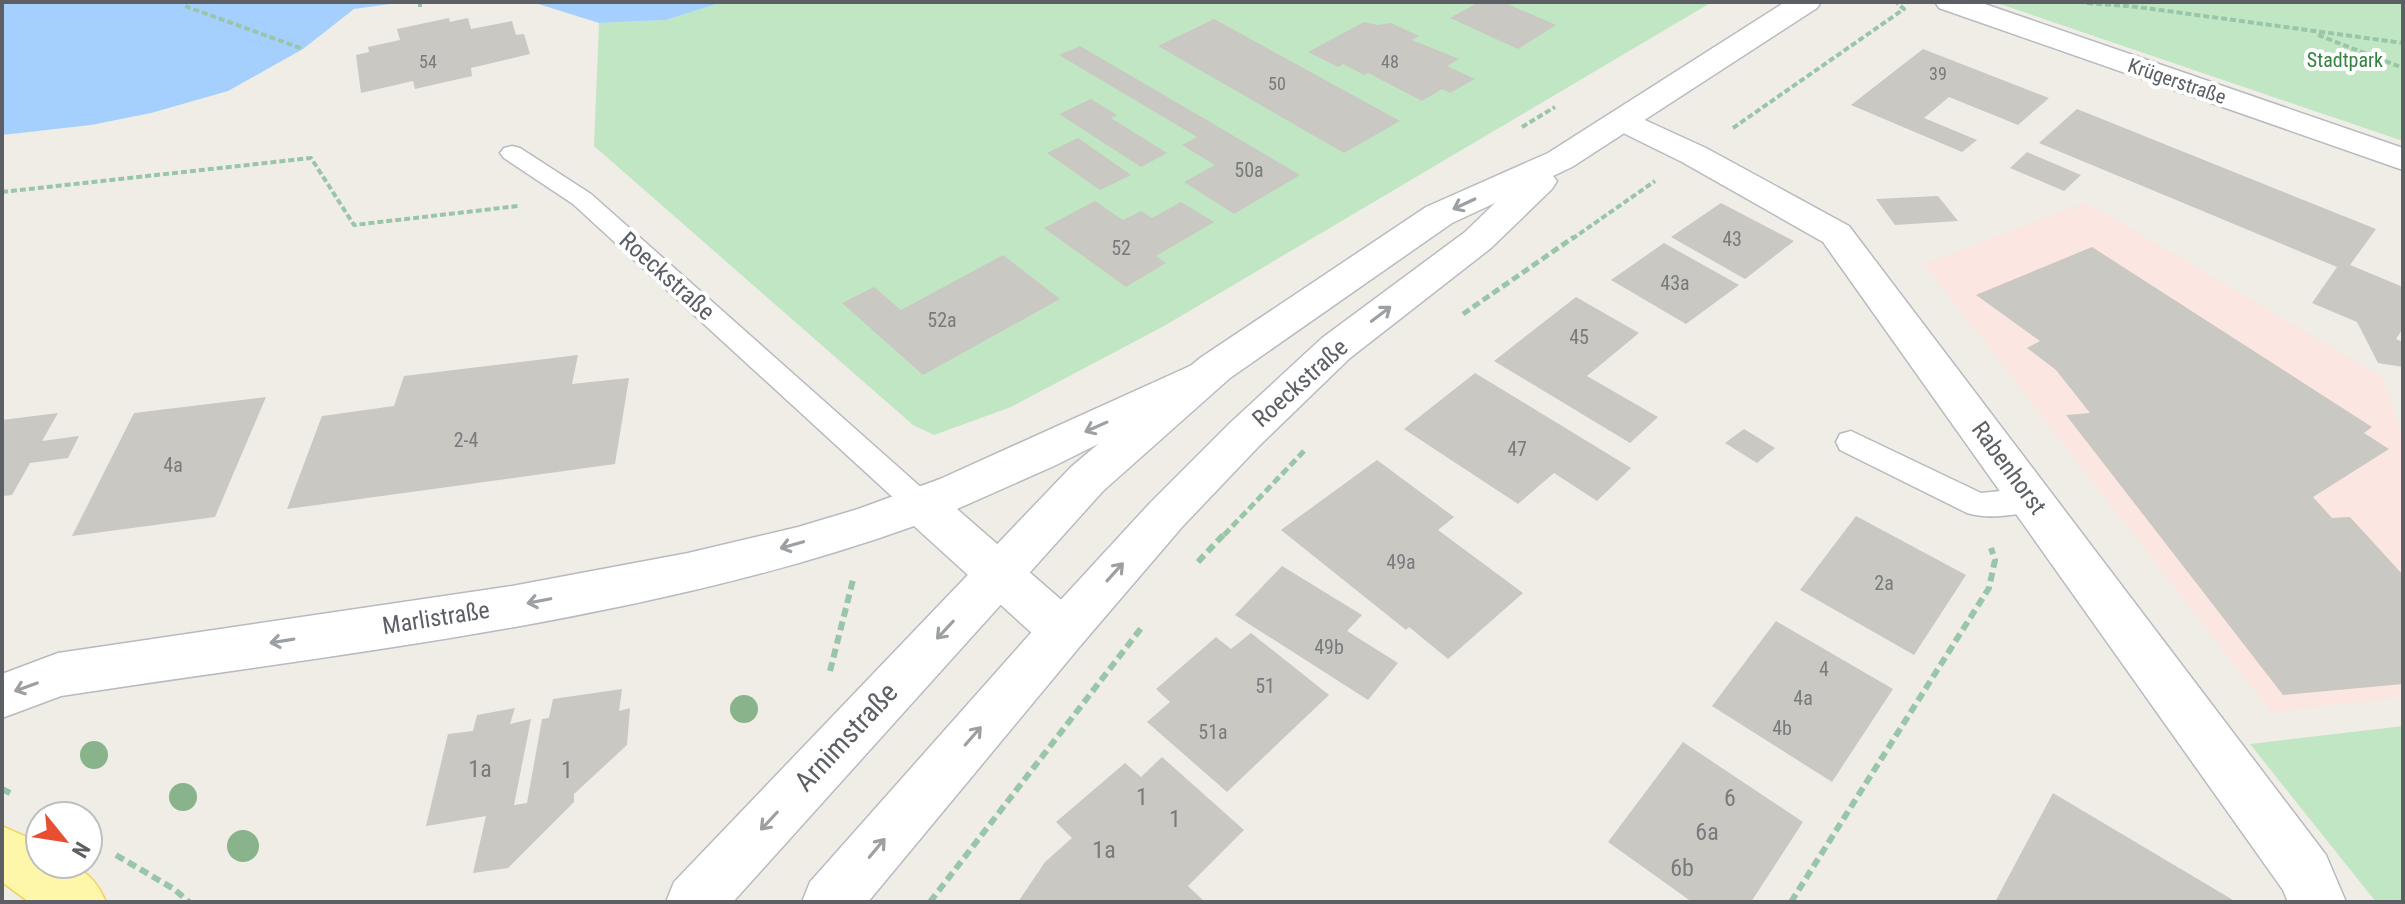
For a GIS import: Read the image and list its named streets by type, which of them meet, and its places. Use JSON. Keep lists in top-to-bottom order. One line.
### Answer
{"streets":{"main road":["Krügerstraße","Roeckstraße","Rabenhorst","Marlistraße","Arnimstraße"]},"crossings":[["Roeckstraße","Rabenhorst"],["Roeckstraße","Marlistraße"],["Roeckstraße","Arnimstraße"]],"one_way":["Marlistraße"],"parks":["Stadtpark"],"house_numbers":["54","48","39","50","50a","43","52","43a","52a","45","2-4","47","4a","49a","2a","49b","4","51","4a","4b","51a","1a","1","1","6","1","6a","1a","6b"],"north":"bottom right"}
